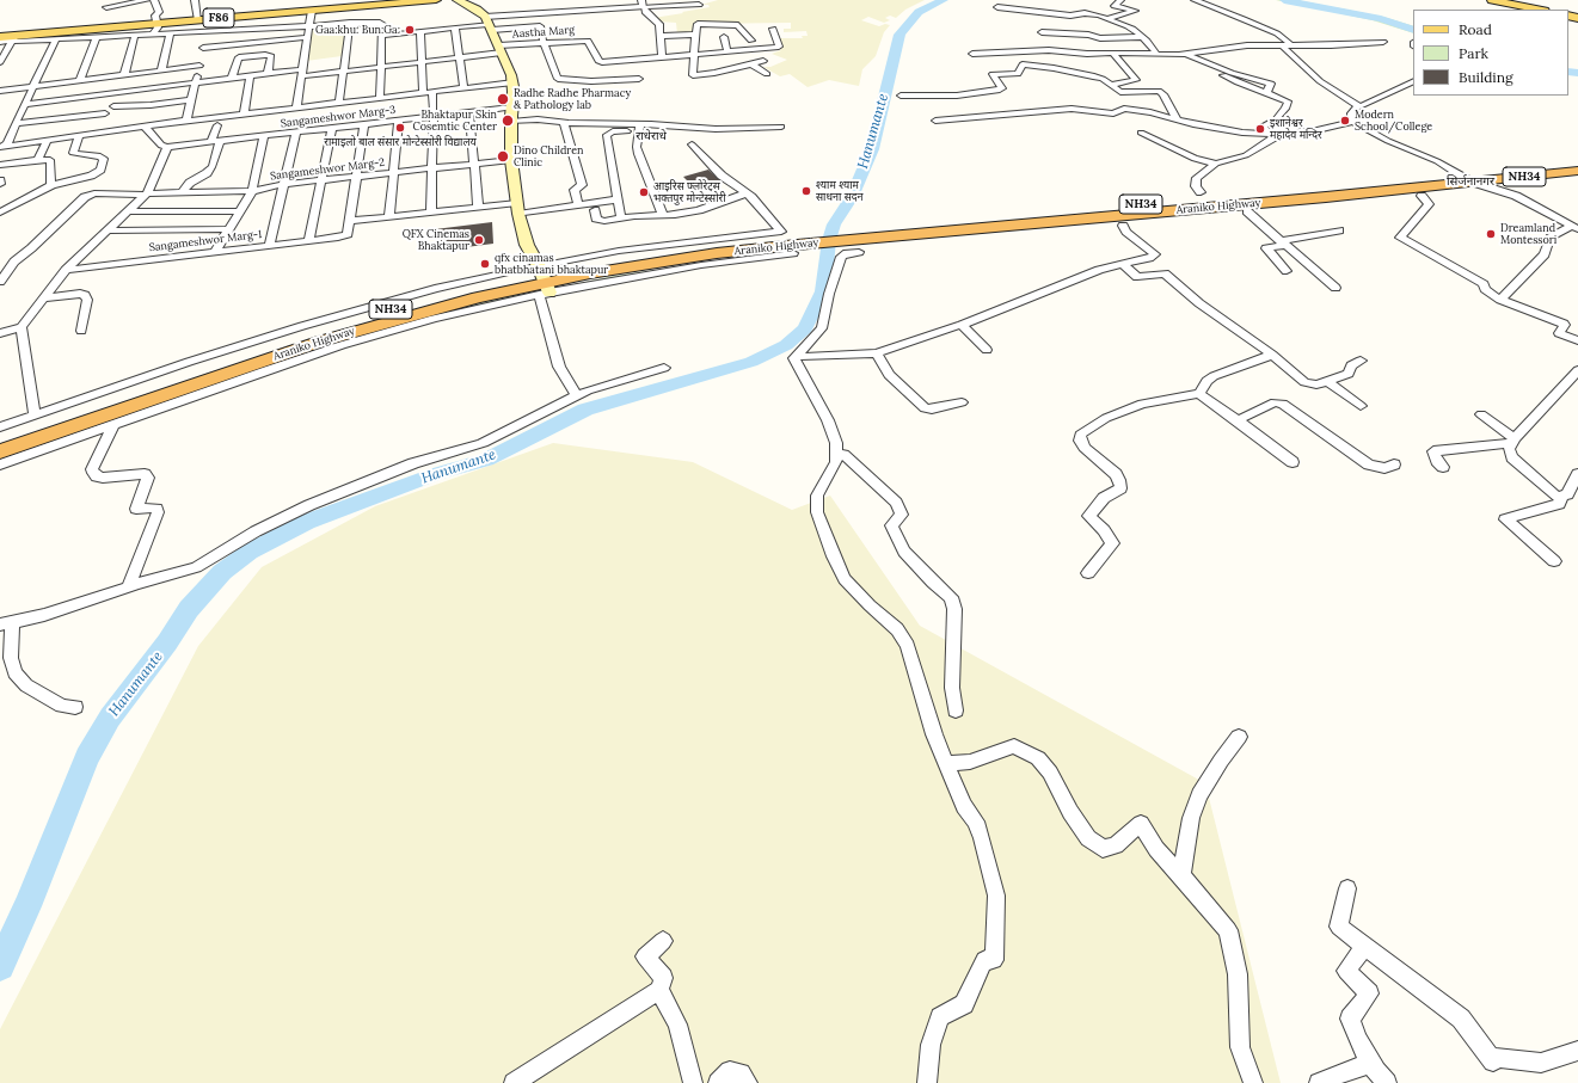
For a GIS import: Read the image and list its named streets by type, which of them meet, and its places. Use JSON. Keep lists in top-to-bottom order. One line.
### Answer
{"streets":{"highway":["NH34","Araniko Highway"],"main road":["F86"],"street":["Aastha Marg","Sangameshwor Marg-3","Sangameshwor Marg-2","Sangameshwor Marg-1"]},"districts":["राधेराधे","सिर्जनानगर"],"water":["Hanumante"],"places":["Gaa:khu: Bun:Ga:","Radhe Radhe Pharmacy & Pathology lab","Bhaktapur Skin Cosemtic Center","Modern School/College","रामाइलो बाल संसार मोन्टेस्सोरी विद्यालय","इशानेश्वर महादेव मन्दिर","Dino Children Clinic","श्याम श्याम साधना सदन","आइरिस फ्लोरेट्स भक्तपुर मोन्टेस्सोरी","Dreamland Montessori","QFX Cinemas Bhaktapur","qfx cinamas bhatbhatani bhaktapur"],"legend":["Road","Park","Building"]}
